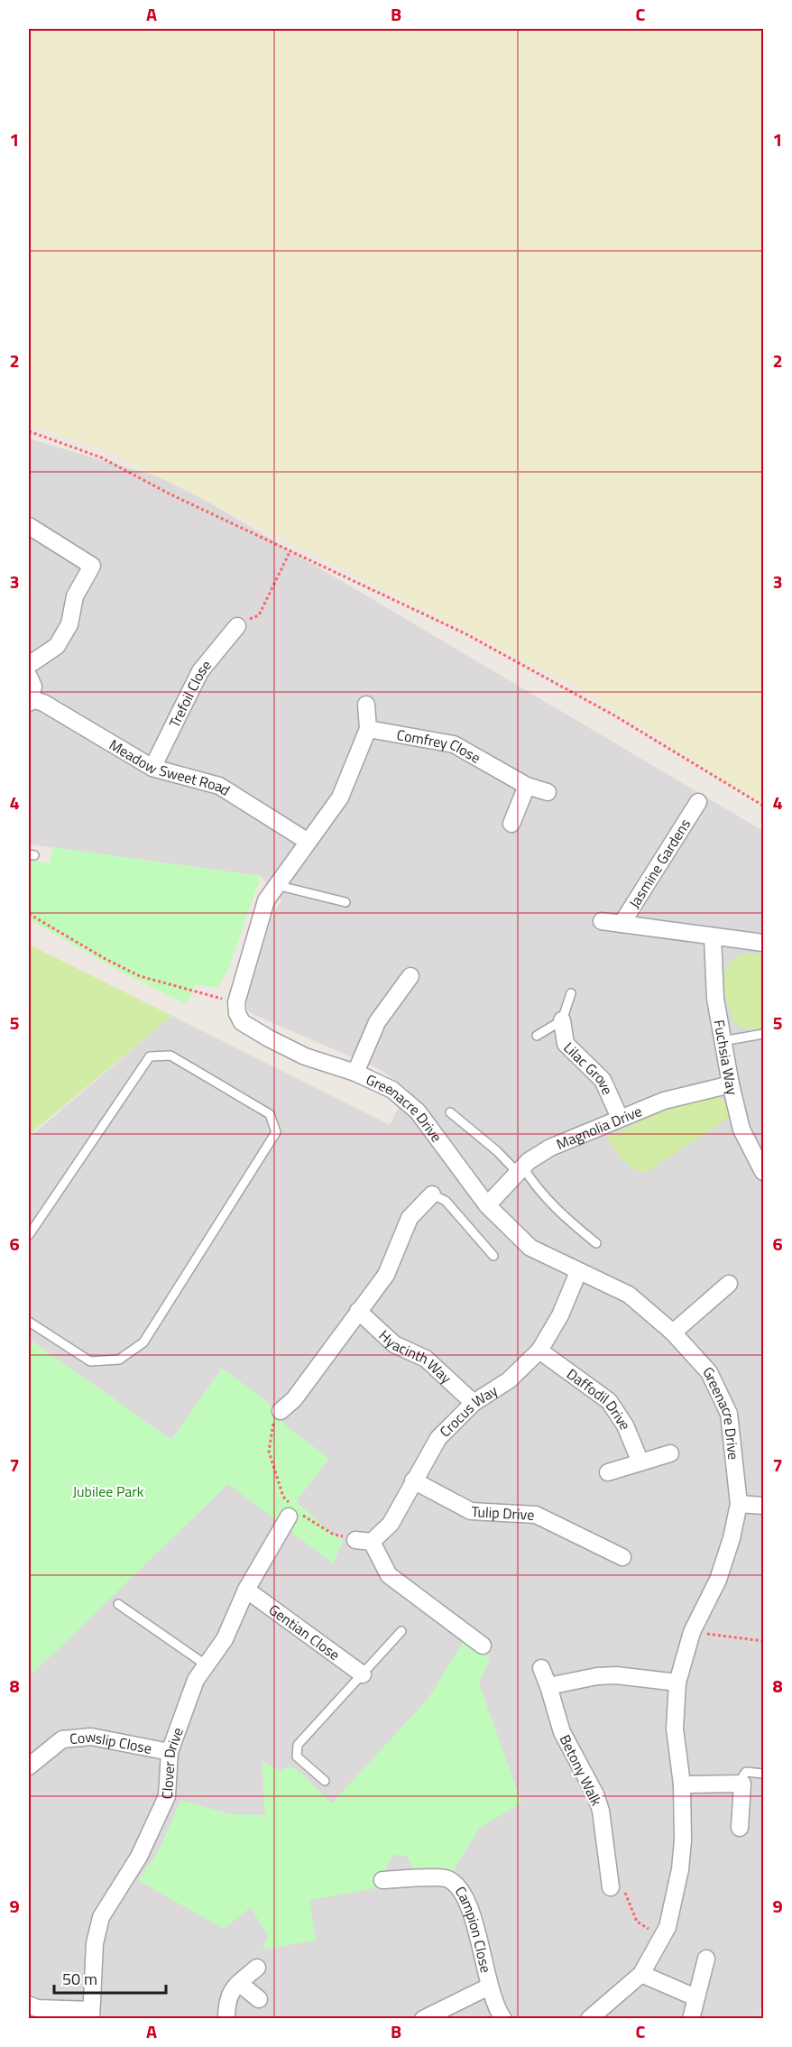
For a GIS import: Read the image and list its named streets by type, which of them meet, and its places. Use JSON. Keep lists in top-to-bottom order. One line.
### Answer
{"streets":{"street":["Trefoil Close","Comfrey Close","Meadow Sweet Road","Jasmine Gardens","Fuchsia Way","Lilac Grove","Greenacre Drive","Magnolia Drive","Hyacinth Way","Daffodil Drive","Crocus Way","Tulip Drive","Gentian Close","Cowslip Close","Clover Drive","Betony Walk","Campion Close"]},"crossings":[["Trefoil Close","Meadow Sweet Road"],["Jasmine Gardens","Fuchsia Way"],["Fuchsia Way","Magnolia Drive"],["Lilac Grove","Magnolia Drive"],["Greenacre Drive","Magnolia Drive"],["Greenacre Drive","Crocus Way"],["Hyacinth Way","Crocus Way"],["Daffodil Drive","Crocus Way"],["Crocus Way","Tulip Drive"],["Gentian Close","Clover Drive"],["Cowslip Close","Clover Drive"]],"parks":["Jubilee Park"],"scale_bar":"50 m","grid":{"columns":["A","B","C"],"rows":["1","2","3","4","5","6","7","8","9"]}}
